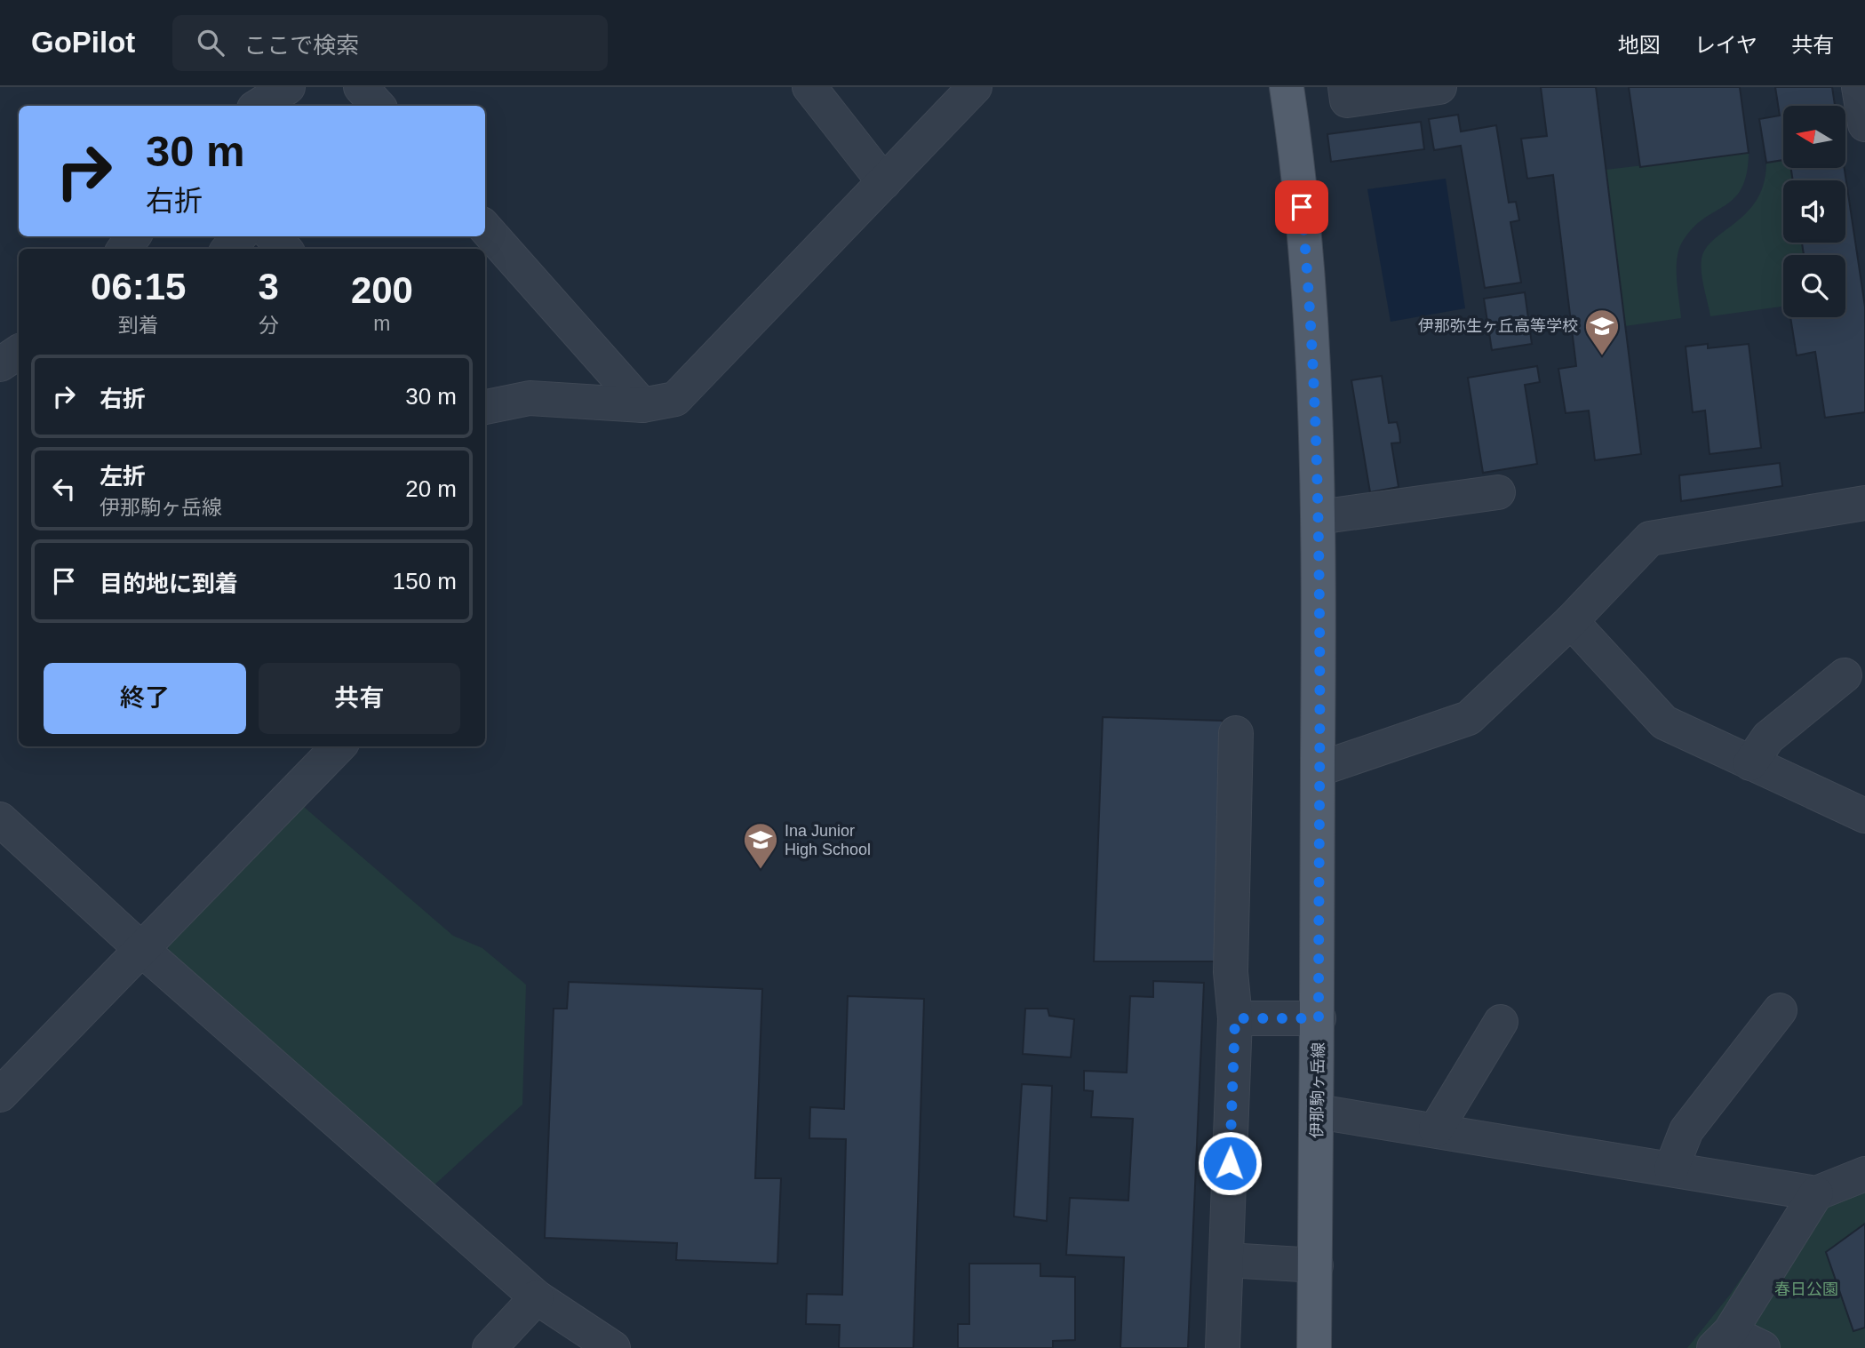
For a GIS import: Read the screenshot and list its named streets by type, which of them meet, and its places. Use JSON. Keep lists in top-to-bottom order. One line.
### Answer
{"streets":{"main road":["伊那駒ヶ岳線"]},"parks":["春日公園"],"places":{"school or university":["伊那弥生ヶ丘高等学校","Ina Junior High School"]},"north":"left","page":{"header":"GoPilot","search":"ここで検索","nav":["地図","レイヤ","共有"],"turn":["30 m","右折"],"eta":["06:15","到着","3","分","200","m"],"list":[{"name":"右折","value":"30 m"},{"name":"左折","note":"伊那駒ヶ岳線","value":"20 m"},{"name":"目的地に到着","value":"150 m"}],"buttons":["終了","共有"]}}
